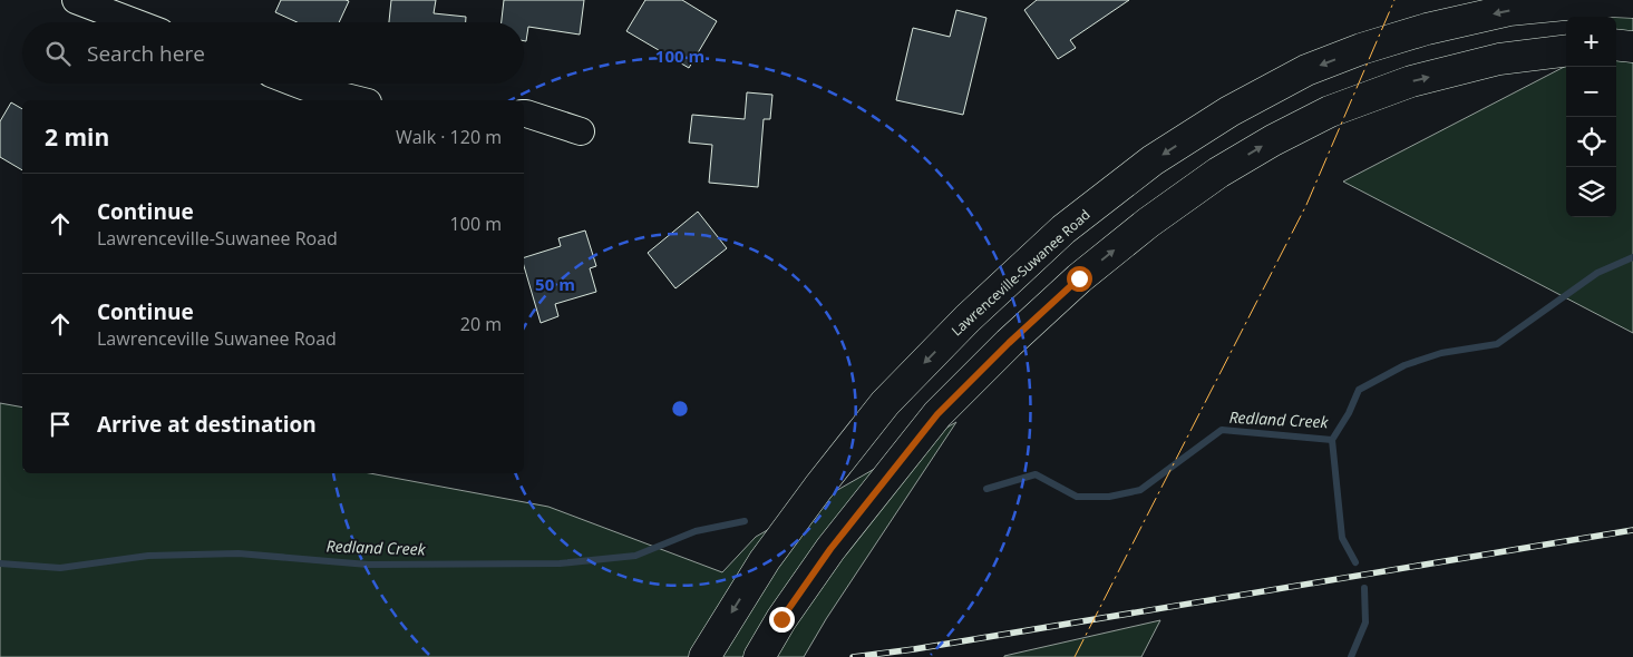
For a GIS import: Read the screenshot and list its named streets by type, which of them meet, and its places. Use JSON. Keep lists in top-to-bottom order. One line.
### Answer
{"streets":{"main road":["Lawrenceville-Suwanee Road"]},"water":["Redland Creek"],"page":{"map_buttons":["+","−"],"search":"Search here","heading":["2 min","Walk · 120 m"],"list":[["Continue","Lawrenceville-Suwanee Road","100 m"],["Continue","Lawrenceville Suwanee Road","20 m"],"Arrive at destination"]},"rings":["100 m","50 m"]}
